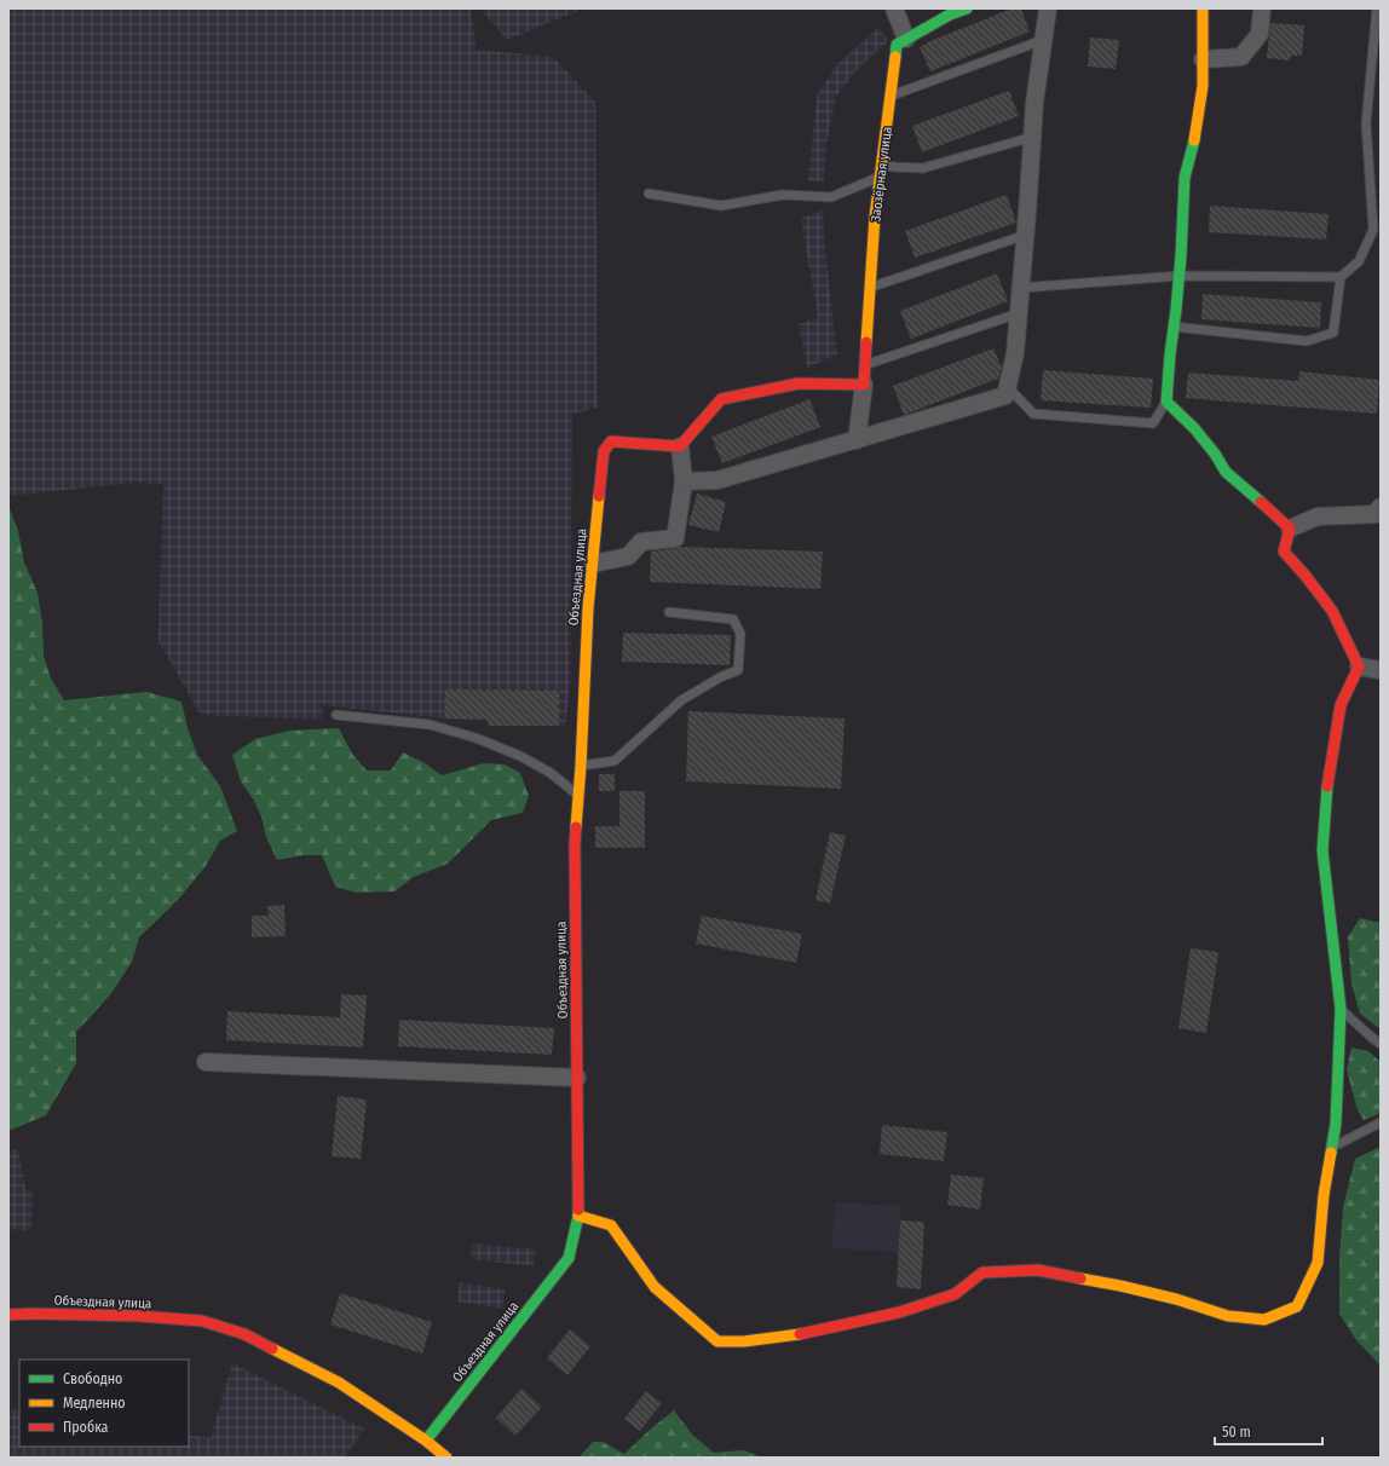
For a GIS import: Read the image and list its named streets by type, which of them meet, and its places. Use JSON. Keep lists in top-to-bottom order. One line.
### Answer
{"streets":{"street":["Заозёрная улица","Объездная улица"]},"legend":["Свободно","Медленно","Пробка"],"scale_bar":"50 m"}
